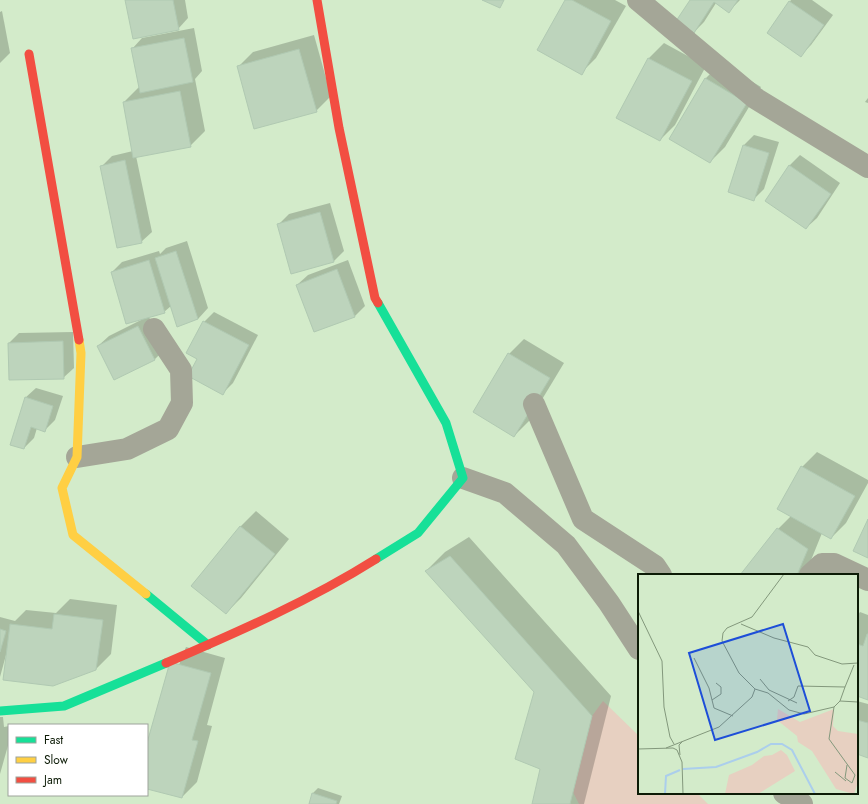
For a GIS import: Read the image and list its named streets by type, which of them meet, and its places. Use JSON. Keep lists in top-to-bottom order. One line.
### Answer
{"legend":["Fast","Slow","Jam"]}
